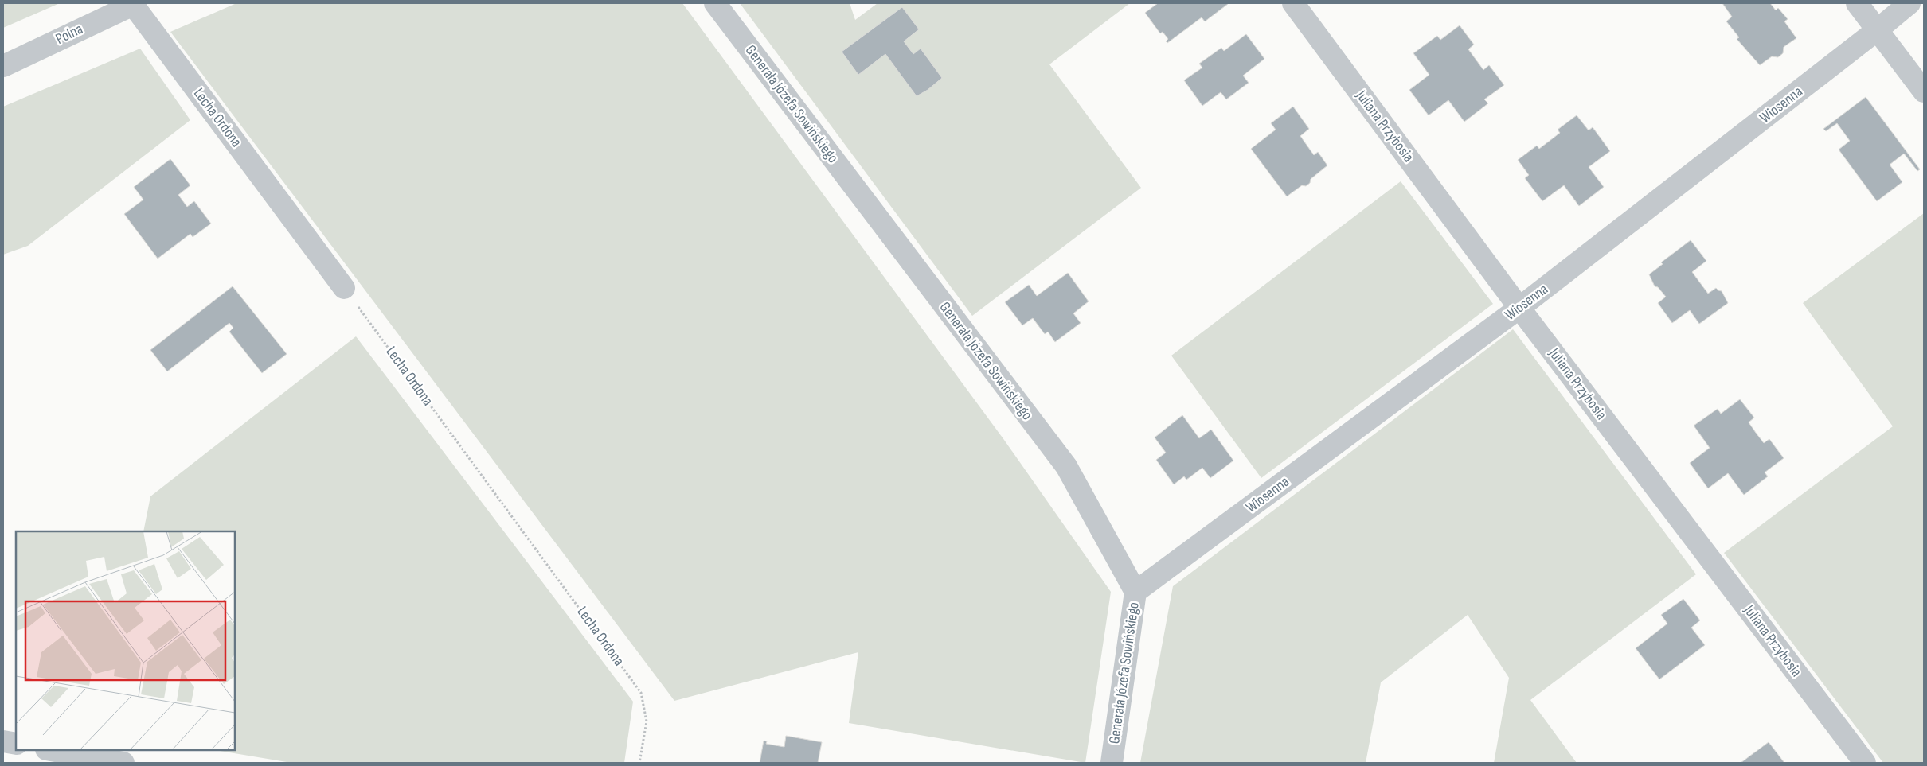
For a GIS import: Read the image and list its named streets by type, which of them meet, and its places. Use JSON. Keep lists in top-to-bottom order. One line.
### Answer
{"streets":{"street":["Polna","Generała Józefa Sowińskiego","Wiosenna","Lecha Ordona","Juliana Przybosia"]},"crossings":[["Polna","Lecha Ordona"],["Generała Józefa Sowińskiego","Wiosenna"],["Wiosenna","Juliana Przybosia"]]}
